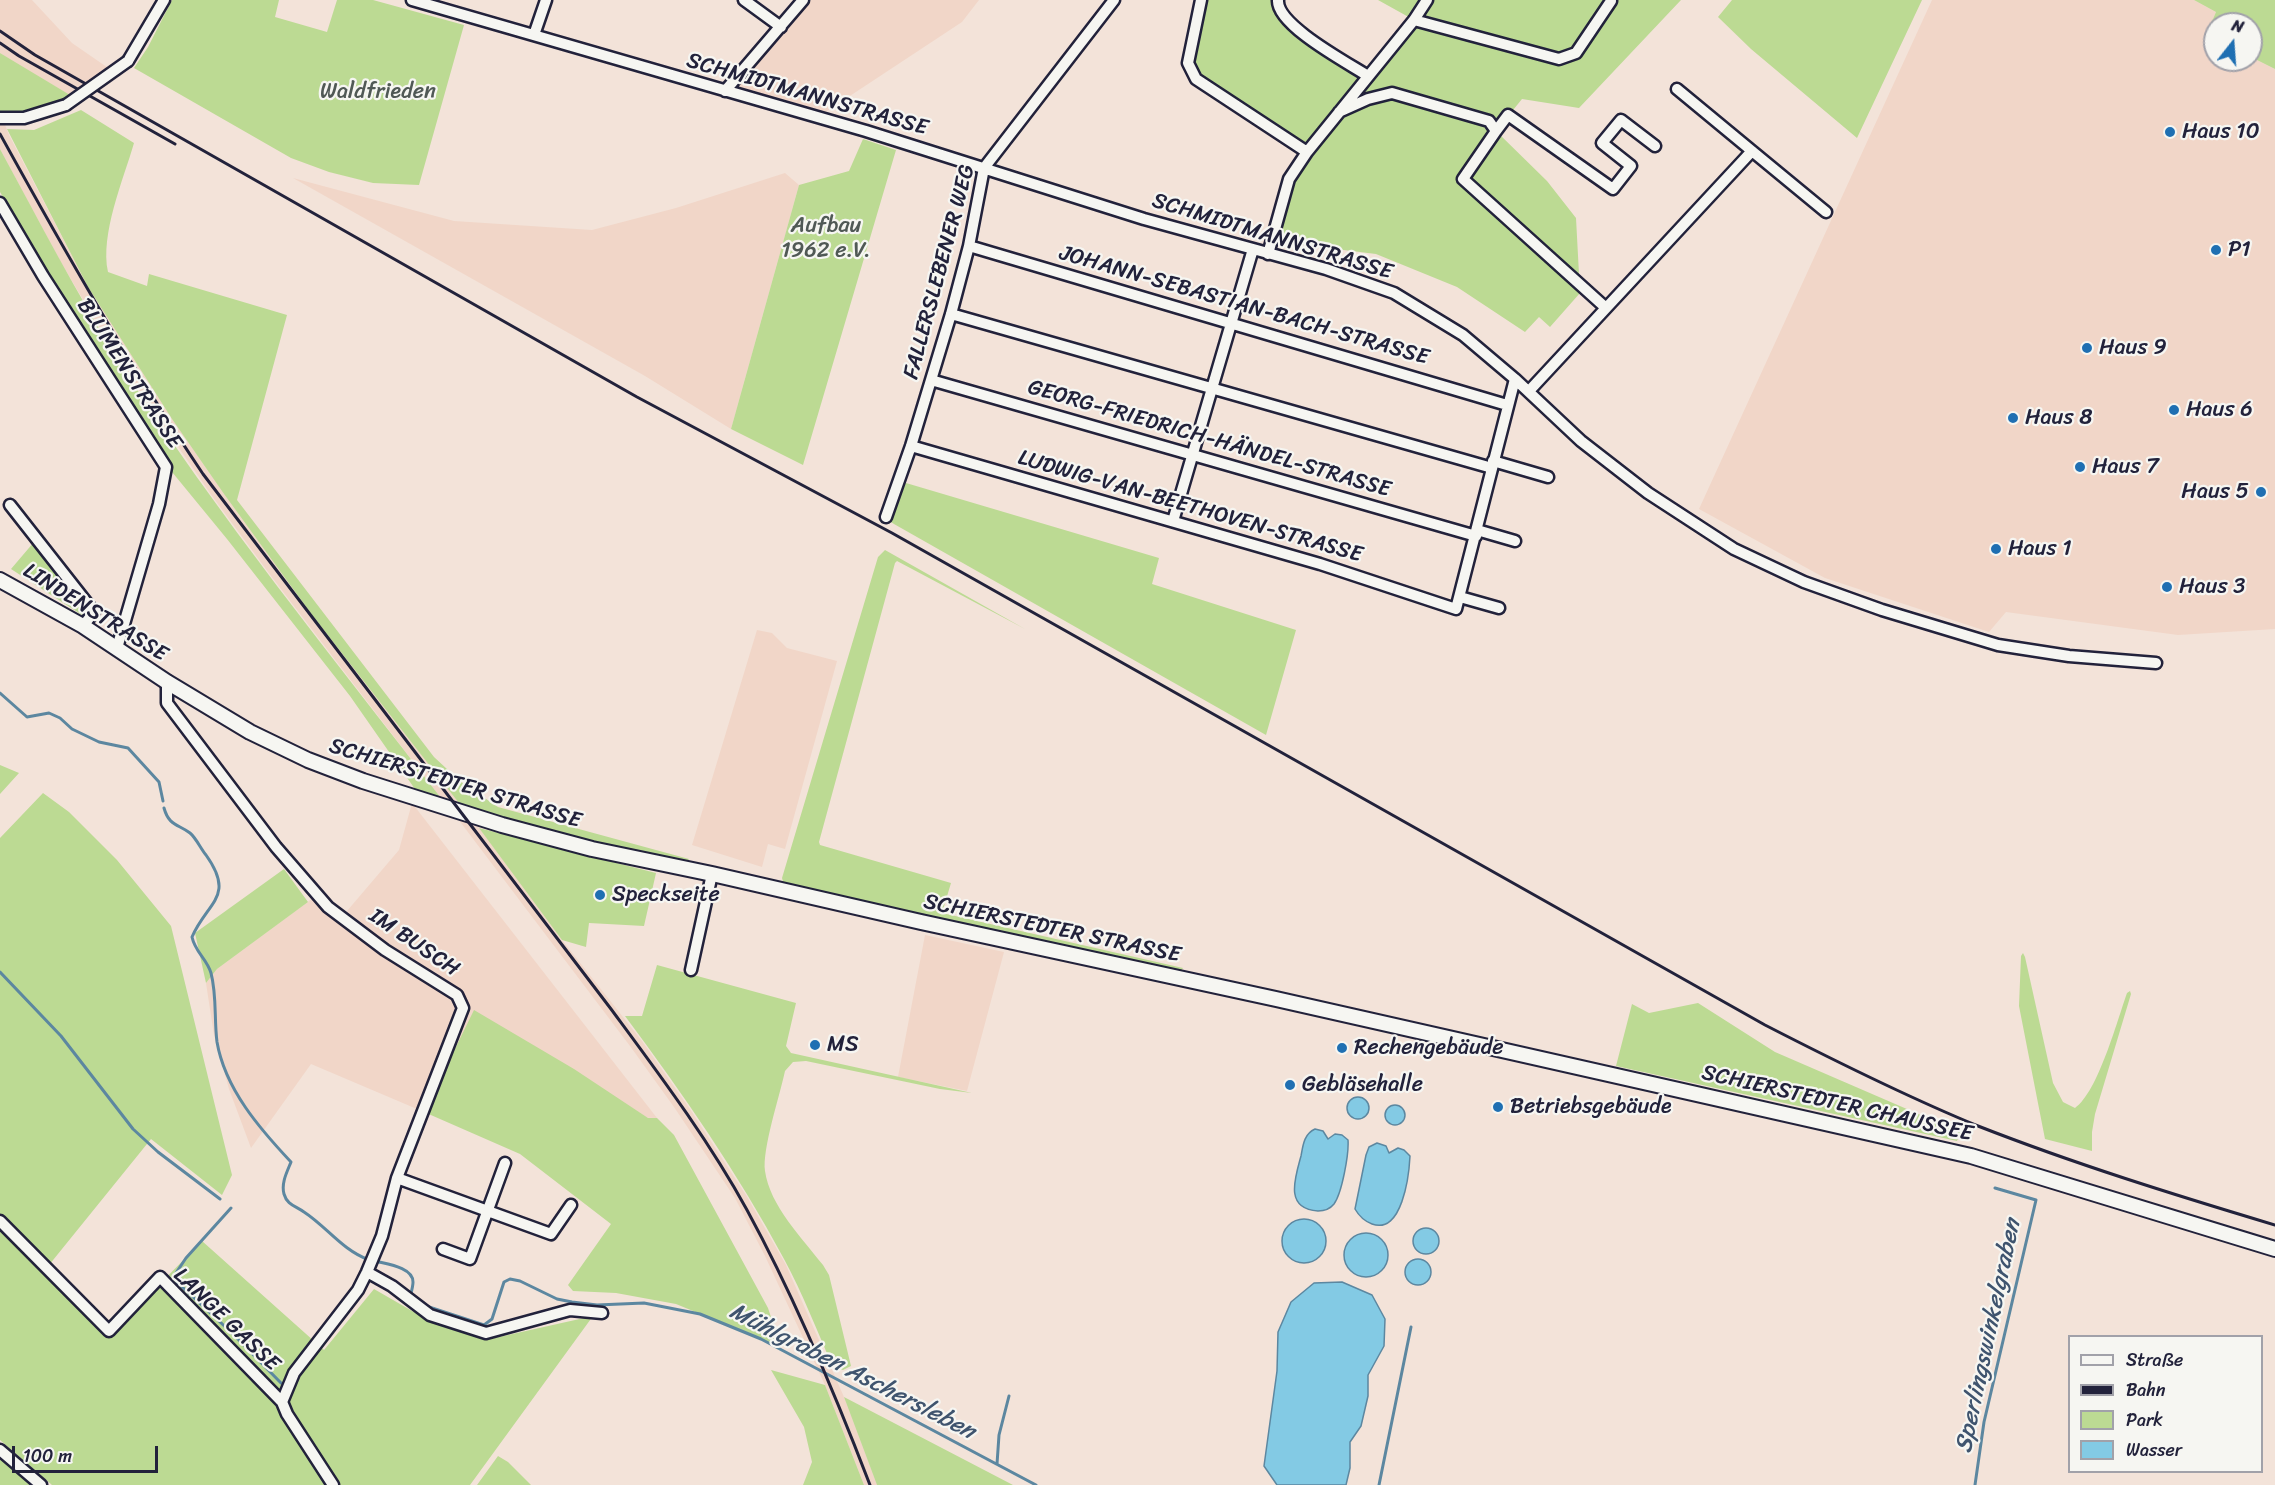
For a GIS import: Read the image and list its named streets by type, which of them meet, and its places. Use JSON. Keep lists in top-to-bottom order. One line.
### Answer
{"streets":{"street":["SCHMIDTMANNSTRASSE","FALLERSLEBENER WEG","JOHANN-SEBASTIAN-BACH-STRASSE","BLUMENSTRASSE","GEORG-FRIEDRICH-HÄNDEL-STRASSE","LUDWIG-VAN-BEETHOVEN-STRASSE","LINDENSTRASSE","SCHIERSTEDTER STRASSE","IM BUSCH","SCHIERSTEDTER CHAUSSEE","LANGE GASSE"]},"crossings":[["SCHMIDTMANNSTRASSE","FALLERSLEBENER WEG"],["FALLERSLEBENER WEG","JOHANN-SEBASTIAN-BACH-STRASSE"],["FALLERSLEBENER WEG","GEORG-FRIEDRICH-HÄNDEL-STRASSE"],["FALLERSLEBENER WEG","LUDWIG-VAN-BEETHOVEN-STRASSE"],["BLUMENSTRASSE","LINDENSTRASSE"],["LINDENSTRASSE","SCHIERSTEDTER STRASSE"],["LINDENSTRASSE","IM BUSCH"],["SCHIERSTEDTER STRASSE","IM BUSCH"],["SCHIERSTEDTER STRASSE","SCHIERSTEDTER CHAUSSEE"],["IM BUSCH","LANGE GASSE"]],"water":["Sperlingswinkelgraben","Mühlgraben Aschersleben"],"parks":["Waldfrieden","Aufbau 1962 e.V."],"places":["Haus 10","P1","Haus 9","Haus 6","Haus 8","Haus 7","Haus 5","Haus 1","Haus 3","Speckseite","MS","Rechengebäude","Gebläsehalle","Betriebsgebäude"],"legend":["Straße","Bahn","Park","Wasser"],"scale_bar":"100 m","north":"top"}
